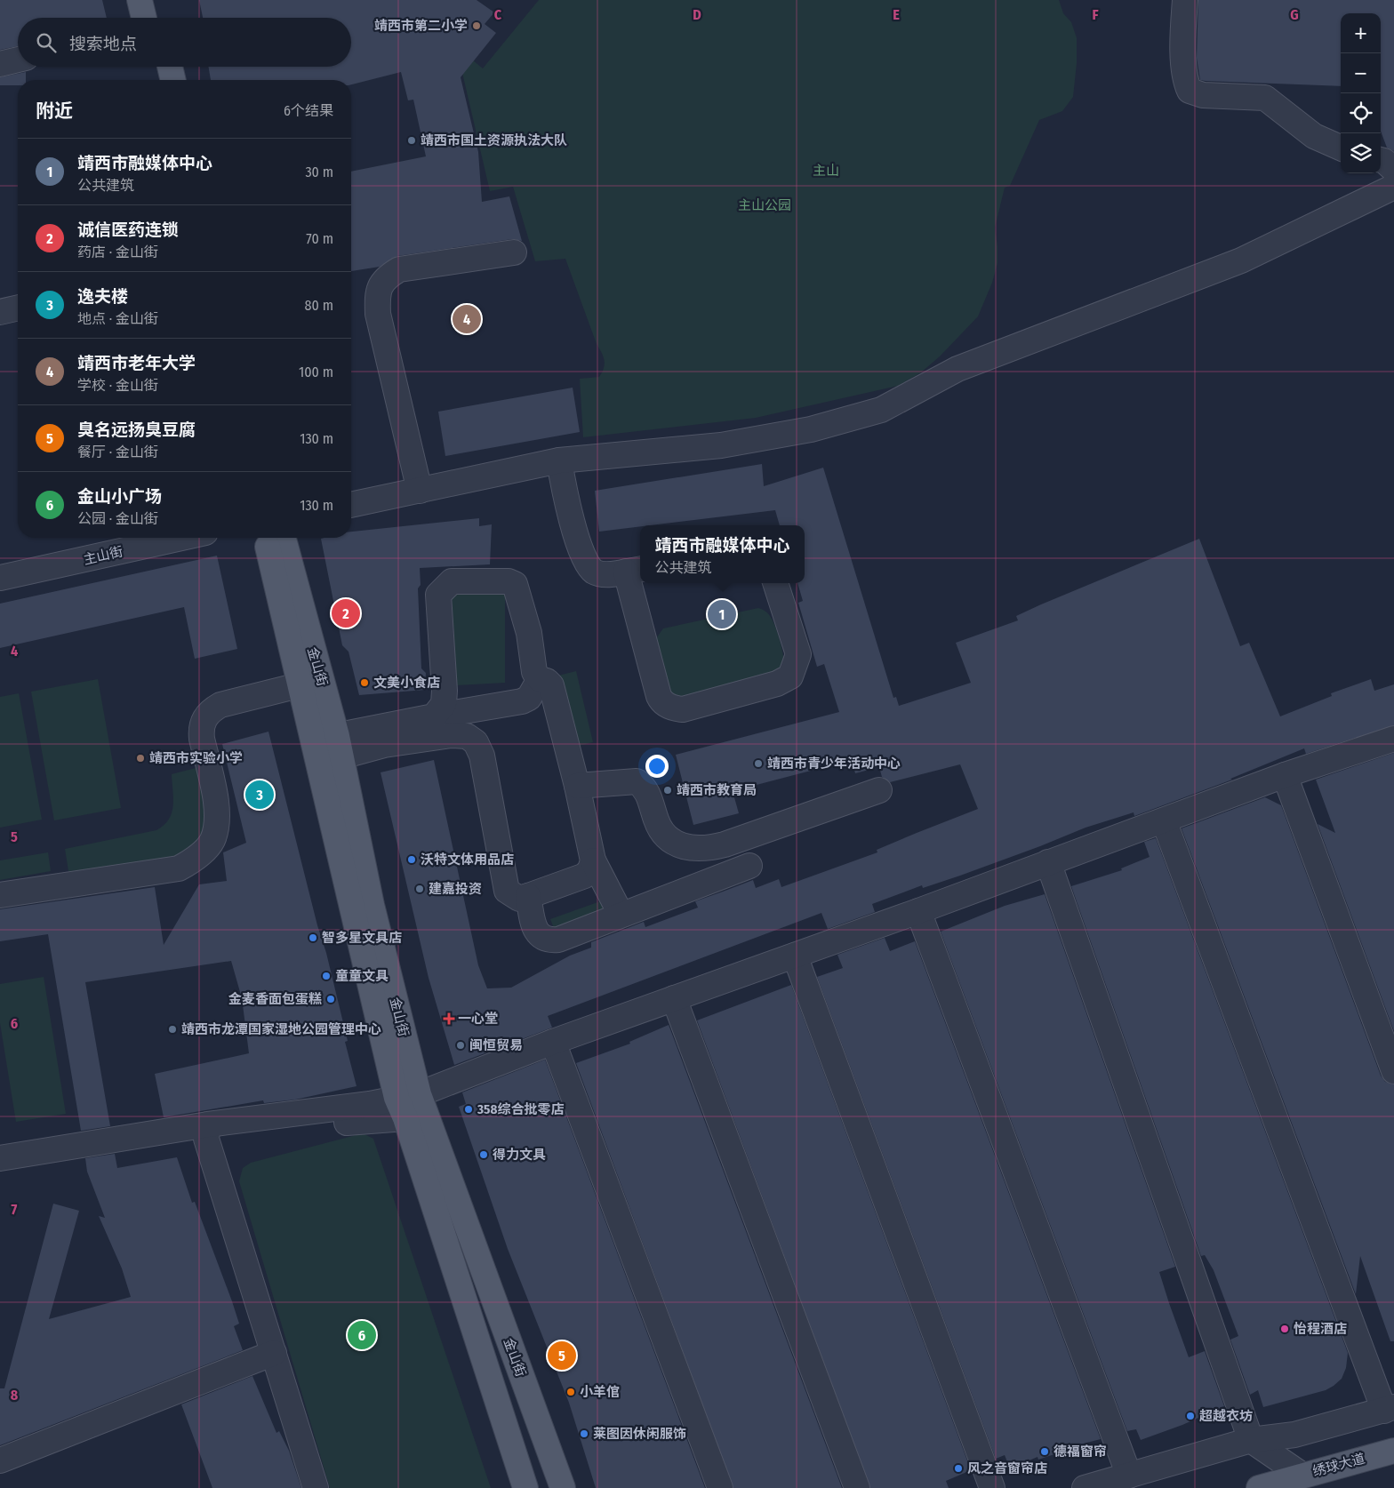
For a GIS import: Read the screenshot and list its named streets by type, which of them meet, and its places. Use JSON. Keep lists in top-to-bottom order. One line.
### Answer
{"streets":{"main road":["金山街","绣球大道"],"street":["主山街"]},"parks":["主山","主山公园"],"places":{"other":["靖西市第二小学","靖西市国土资源执法大队","文美小食店","靖西市实验小学","靖西市青少年活动中心","靖西市教育局","沃特文体用品店","建嘉投资","智多星文具店","童童文具","金麦香面包蛋糕","靖西市龙潭国家湿地公园管理中心","闽恒贸易","358综合批零店","得力文具","怡程酒店","小羊倌","超越衣坊","莱图因休闲服饰","德福窗帘","风之音窗帘店"],"health":["一心堂"]},"page":{"map_buttons":["+","−"],"search":"搜索地点","heading":["附近","6个结果"],"list":[{"mark":"1","name":"靖西市融媒体中心","note":"公共建筑","value":"30 m"},{"mark":"2","name":"诚信医药连锁","note":"药店 · 金山街","value":"70 m"},{"mark":"3","name":"逸夫楼","note":"地点 · 金山街","value":"80 m"},{"mark":"4","name":"靖西市老年大学","note":"学校 · 金山街","value":"100 m"},{"mark":"5","name":"臭名远扬臭豆腐","note":"餐厅 · 金山街","value":"130 m"},{"mark":"6","name":"金山小广场","note":"公园 · 金山街","value":"130 m"}],"pins":["4","2","1","3","6","5"],"popup":["靖西市融媒体中心","公共建筑"]},"grid":{"columns":["C","D","E","F","G"],"rows":["4","5","6","7","8"]}}
